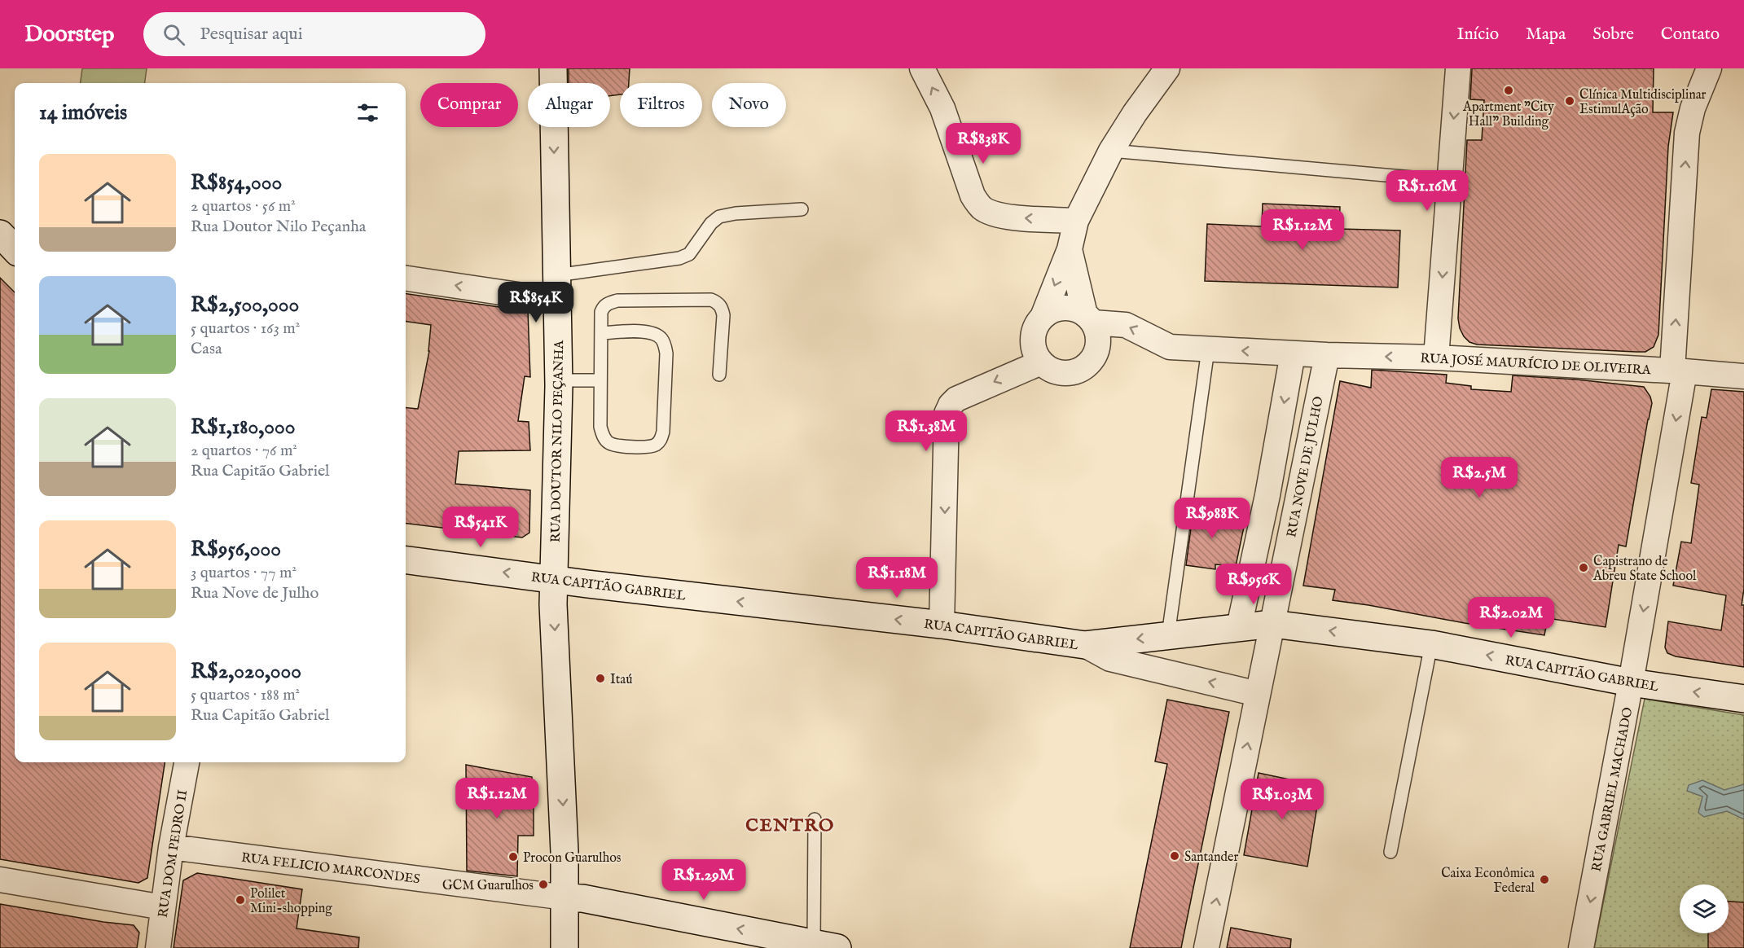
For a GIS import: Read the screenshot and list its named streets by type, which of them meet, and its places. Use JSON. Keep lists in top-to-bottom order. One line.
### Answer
{"streets":{"main road":["RUA DOUTOR NILO PEÇANHA","RUA CAPITÃO GABRIEL","RUA FELICIO MARCONDES"],"street":["RUA JOSÉ MAURÍCIO DE OLIVEIRA","RUA NOVE DE JULHO","RUA GABRIEL MACHADO","RUA DOM PEDRO II"]},"crossings":[["RUA JOSÉ MAURÍCIO DE OLIVEIRA","RUA NOVE DE JULHO"],["RUA JOSÉ MAURÍCIO DE OLIVEIRA","RUA GABRIEL MACHADO"],["RUA DOUTOR NILO PEÇANHA","RUA CAPITÃO GABRIEL"],["RUA DOUTOR NILO PEÇANHA","RUA FELICIO MARCONDES"],["RUA NOVE DE JULHO","RUA CAPITÃO GABRIEL"],["RUA CAPITÃO GABRIEL","RUA GABRIEL MACHADO"],["RUA DOM PEDRO II","RUA FELICIO MARCONDES"]],"one_way":["RUA JOSÉ MAURÍCIO DE OLIVEIRA","RUA DOUTOR NILO PEÇANHA","RUA NOVE DE JULHO","RUA CAPITÃO GABRIEL","RUA FELICIO MARCONDES"],"districts":["CENTRO"],"places":["Apartment \"City Hall\" Building","Clínica Multidisciplinar EstimulAção","Capistrano de Abreu State School","Itaú","Santander","Procon Guarulhos","Caixa Econômica Federal","GCM Guarulhos","Polilet Mini-shopping"],"page":{"header":"Doorstep","search":"Pesquisar aqui","nav":["Início","Mapa","Sobre","Contato"],"chip":["Comprar","Alugar","Filtros","Novo"],"heading":"14 imóveis","price":["R$838K","R$1.16M","R$1.12M","R$854K","R$1.38M","R$2.5M","R$988K","R$541K","R$1.18M","R$956K","R$2.02M","R$1.12M","R$1.03M","R$1.29M"],"list":[{"name":"R$854,000","note":"2 quartos · 56 m² · Rua Doutor Nilo Peçanha"},{"name":"R$2,500,000","note":"5 quartos · 163 m² · Casa"},{"name":"R$1,180,000","note":"2 quartos · 76 m² · Rua Capitão Gabriel"},{"name":"R$956,000","note":"3 quartos · 77 m² · Rua Nove de Julho"},{"name":"R$2,020,000","note":"5 quartos · 188 m² · Rua Capitão Gabriel"}]}}
